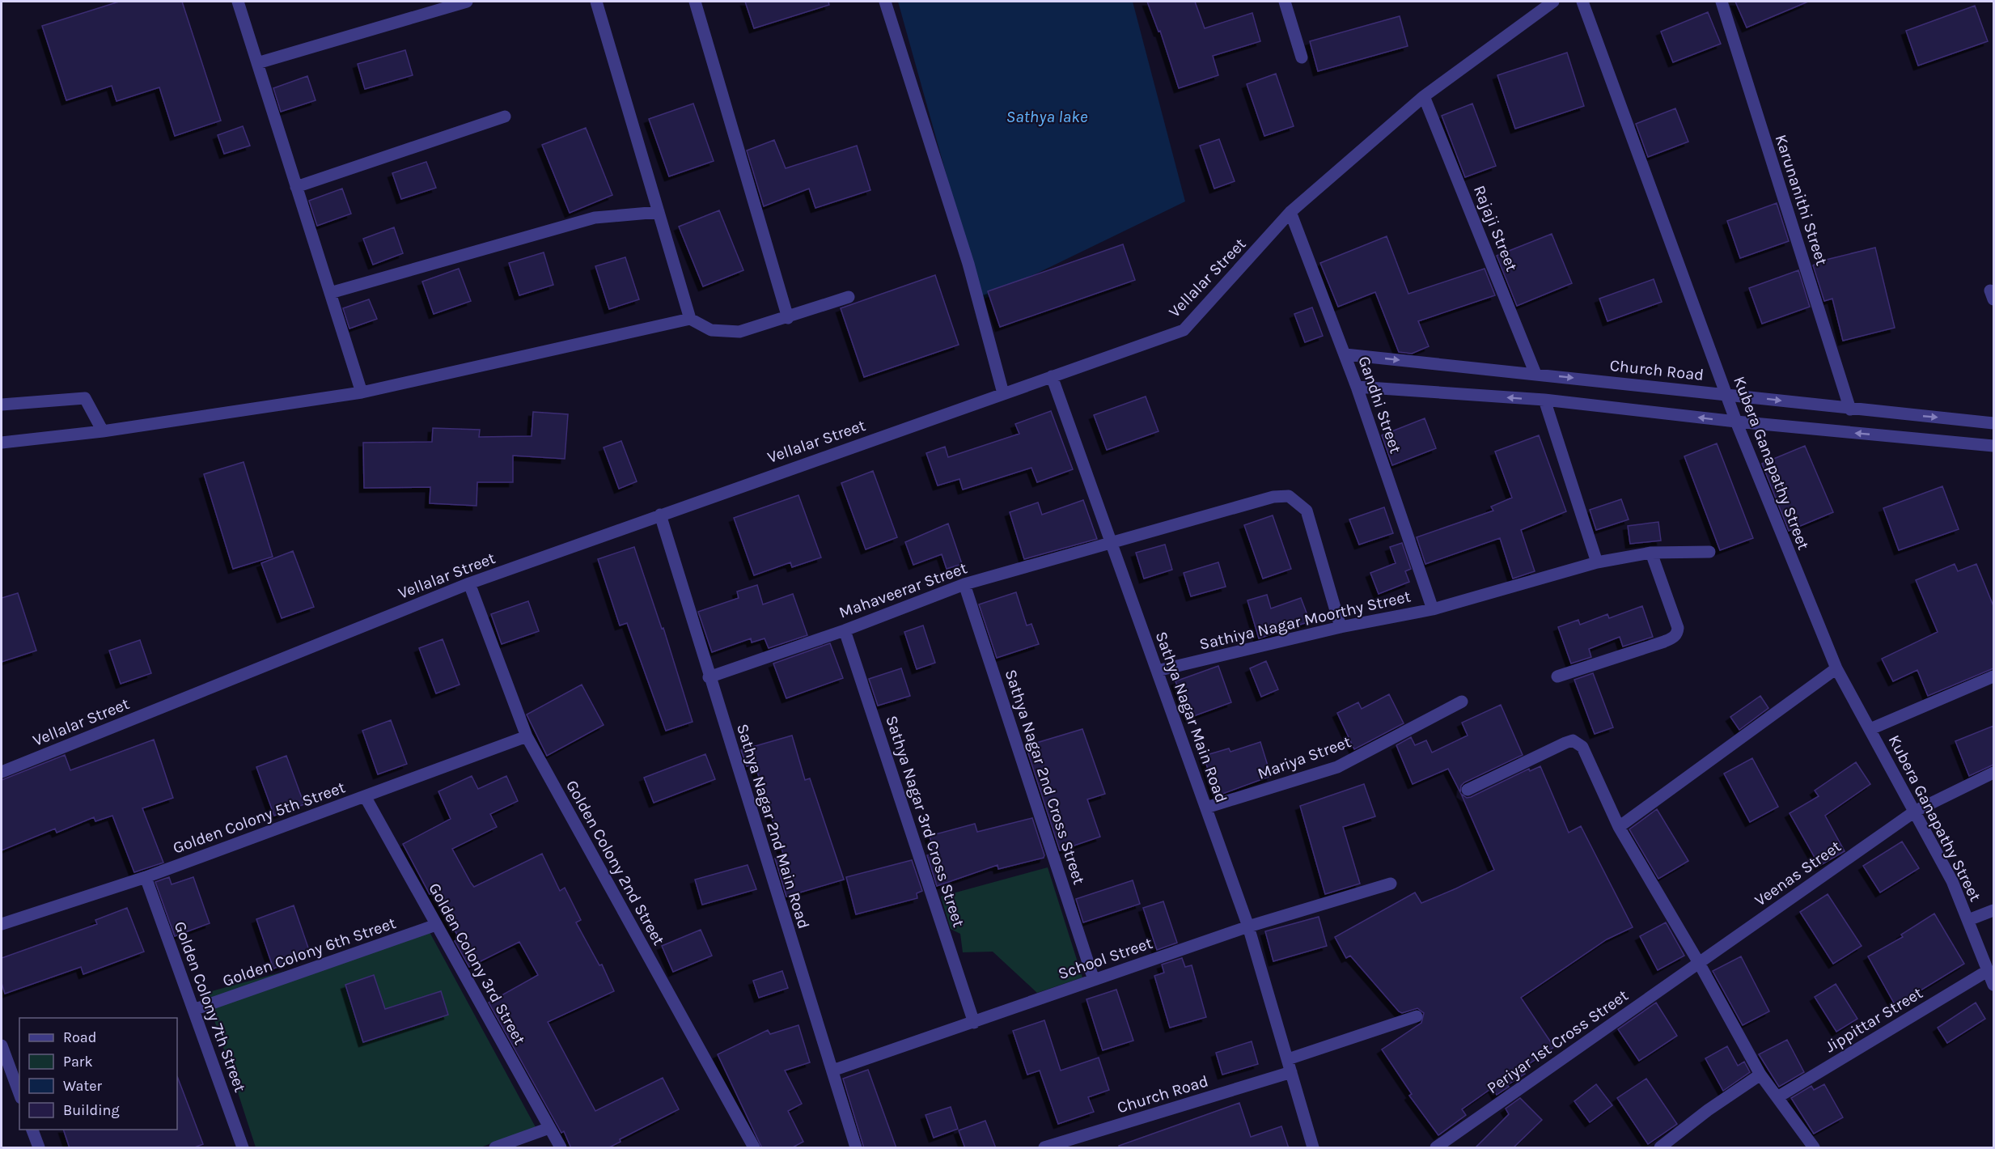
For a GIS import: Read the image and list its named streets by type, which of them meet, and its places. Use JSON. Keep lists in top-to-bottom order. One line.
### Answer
{"streets":{"street":["Karunanithi Street","Rajaji Street","Vellalar Street","Church Road","Gandhi Street","Kubera Ganapathy Street","Mahaveerar Street","Sathiya Nagar Moorthy Street","Sathya Nagar Main Road","Mariya Street","Sathya Nagar 2nd Cross Street","Golden Colony 5th Street","Sathya Nagar 3rd Cross Street","Sathya Nagar 2nd Main Road","Golden Colony 2nd Street","Veenas Street","Golden Colony 6th Street","School Street","Golden Colony 3rd Street","Golden Colony 7th Street","Jippittar Street","Periyar 1st Cross Street"]},"crossings":[["Karunanithi Street","Church Road"],["Rajaji Street","Vellalar Street"],["Rajaji Street","Church Road"],["Vellalar Street","Gandhi Street"],["Vellalar Street","Sathya Nagar Main Road"],["Vellalar Street","Sathya Nagar 2nd Main Road"],["Vellalar Street","Golden Colony 2nd Street"],["Church Road","Gandhi Street"],["Church Road","Kubera Ganapathy Street"],["Church Road","Sathya Nagar Main Road"],["Gandhi Street","Sathiya Nagar Moorthy Street"],["Kubera Ganapathy Street","Veenas Street"],["Kubera Ganapathy Street","Jippittar Street"],["Mahaveerar Street","Sathiya Nagar Moorthy Street"],["Mahaveerar Street","Sathya Nagar Main Road"],["Mahaveerar Street","Sathya Nagar 2nd Cross Street"],["Mahaveerar Street","Sathya Nagar 3rd Cross Street"],["Mahaveerar Street","Sathya Nagar 2nd Main Road"],["Sathiya Nagar Moorthy Street","Sathya Nagar Main Road"],["Sathya Nagar Main Road","Mariya Street"],["Sathya Nagar Main Road","School Street"],["Sathya Nagar 2nd Cross Street","School Street"],["Golden Colony 5th Street","Golden Colony 2nd Street"],["Golden Colony 5th Street","Golden Colony 3rd Street"],["Golden Colony 5th Street","Golden Colony 7th Street"],["Sathya Nagar 3rd Cross Street","School Street"],["Sathya Nagar 2nd Main Road","School Street"],["Veenas Street","Periyar 1st Cross Street"],["Golden Colony 6th Street","Golden Colony 3rd Street"],["Golden Colony 6th Street","Golden Colony 7th Street"]],"water":["Sathya lake"],"legend":["Road","Park","Water","Building"]}
